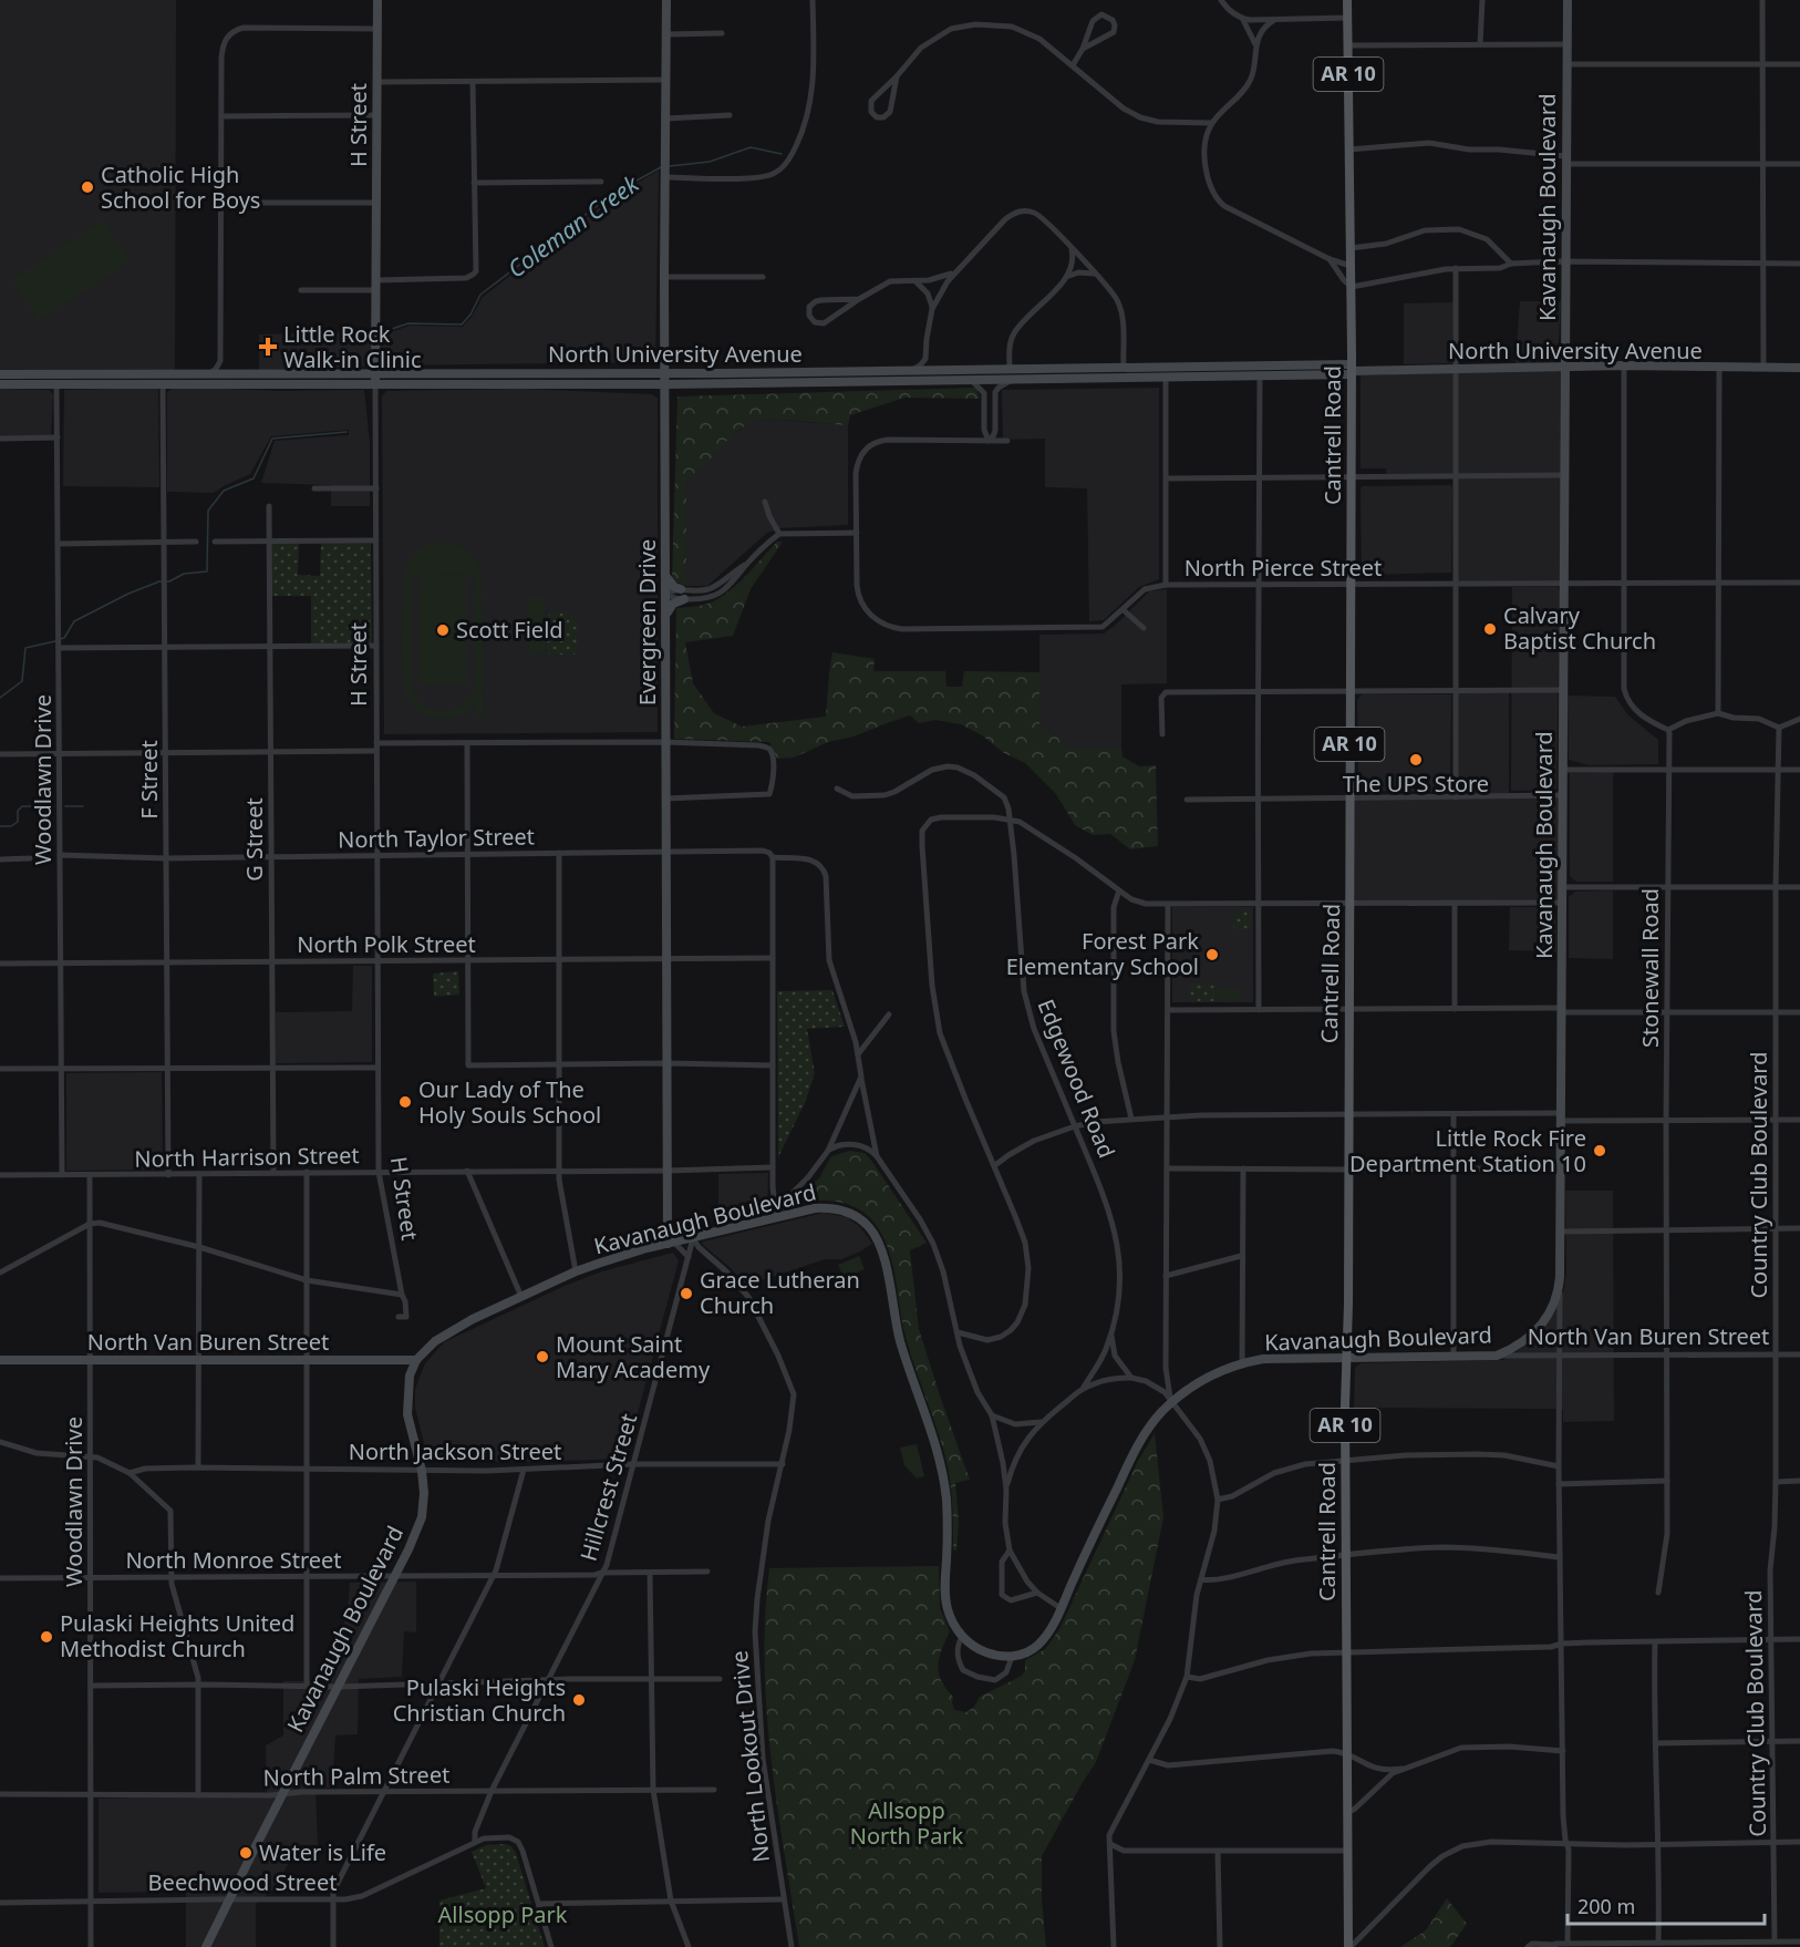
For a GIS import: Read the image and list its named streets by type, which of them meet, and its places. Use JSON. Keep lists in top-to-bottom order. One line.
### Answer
{"streets":{"main road":["AR 10","Cantrell Road"],"street":["H Street","Kavanaugh Boulevard","North University Avenue","North Pierce Street","Evergreen Drive","Woodlawn Drive","F Street","North Taylor Street","G Street","North Polk Street","Stonewall Road","Edgewood Road","North Harrison Street","Country Club Boulevard","North Van Buren Street","North Jackson Street","Hillcrest Street","North Monroe Street","North Lookout Drive","North Palm Street","Beechwood Street"]},"crossings":[["H Street","North University Avenue"],["H Street","North Taylor Street"],["H Street","North Polk Street"],["H Street","North Harrison Street"],["Kavanaugh Boulevard","North University Avenue"],["Kavanaugh Boulevard","Cantrell Road"],["Kavanaugh Boulevard","North Pierce Street"],["Kavanaugh Boulevard","Evergreen Drive"],["Kavanaugh Boulevard","North Van Buren Street"],["Kavanaugh Boulevard","North Jackson Street"],["Kavanaugh Boulevard","Hillcrest Street"],["Kavanaugh Boulevard","North Monroe Street"],["Kavanaugh Boulevard","North Lookout Drive"],["Kavanaugh Boulevard","North Palm Street"],["Kavanaugh Boulevard","Beechwood Street"],["North University Avenue","Cantrell Road"],["North University Avenue","Evergreen Drive"],["North University Avenue","Woodlawn Drive"],["North University Avenue","F Street"],["Cantrell Road","North Pierce Street"],["Evergreen Drive","North Taylor Street"],["Evergreen Drive","North Polk Street"],["Evergreen Drive","North Harrison Street"],["Woodlawn Drive","North Taylor Street"],["Woodlawn Drive","North Polk Street"],["Woodlawn Drive","North Harrison Street"],["Woodlawn Drive","North Van Buren Street"],["Woodlawn Drive","North Monroe Street"],["Woodlawn Drive","North Palm Street"],["Woodlawn Drive","Beechwood Street"],["F Street","North Taylor Street"],["F Street","North Polk Street"],["F Street","North Harrison Street"],["North Taylor Street","G Street"],["G Street","North Polk Street"],["G Street","North Harrison Street"],["Stonewall Road","North Van Buren Street"],["Country Club Boulevard","North Van Buren Street"],["North Jackson Street","Hillcrest Street"],["North Jackson Street","North Lookout Drive"],["Hillcrest Street","North Monroe Street"],["Hillcrest Street","North Lookout Drive"],["Hillcrest Street","North Palm Street"],["Hillcrest Street","Beechwood Street"]],"water":["Coleman Creek"],"parks":["Allsopp North Park","Allsopp Park"],"places":{"other":["Catholic High School for Boys","Calvary Baptist Church","Scott Field","The UPS Store","Forest Park Elementary School","Our Lady of The Holy Souls School","Little Rock Fire Department Station 10","Grace Lutheran Church","Mount Saint Mary Academy","Pulaski Heights United Methodist Church","Pulaski Heights Christian Church","Water is Life"],"health":["Little Rock Walk-in Clinic"]},"scale_bar":"200 m"}
